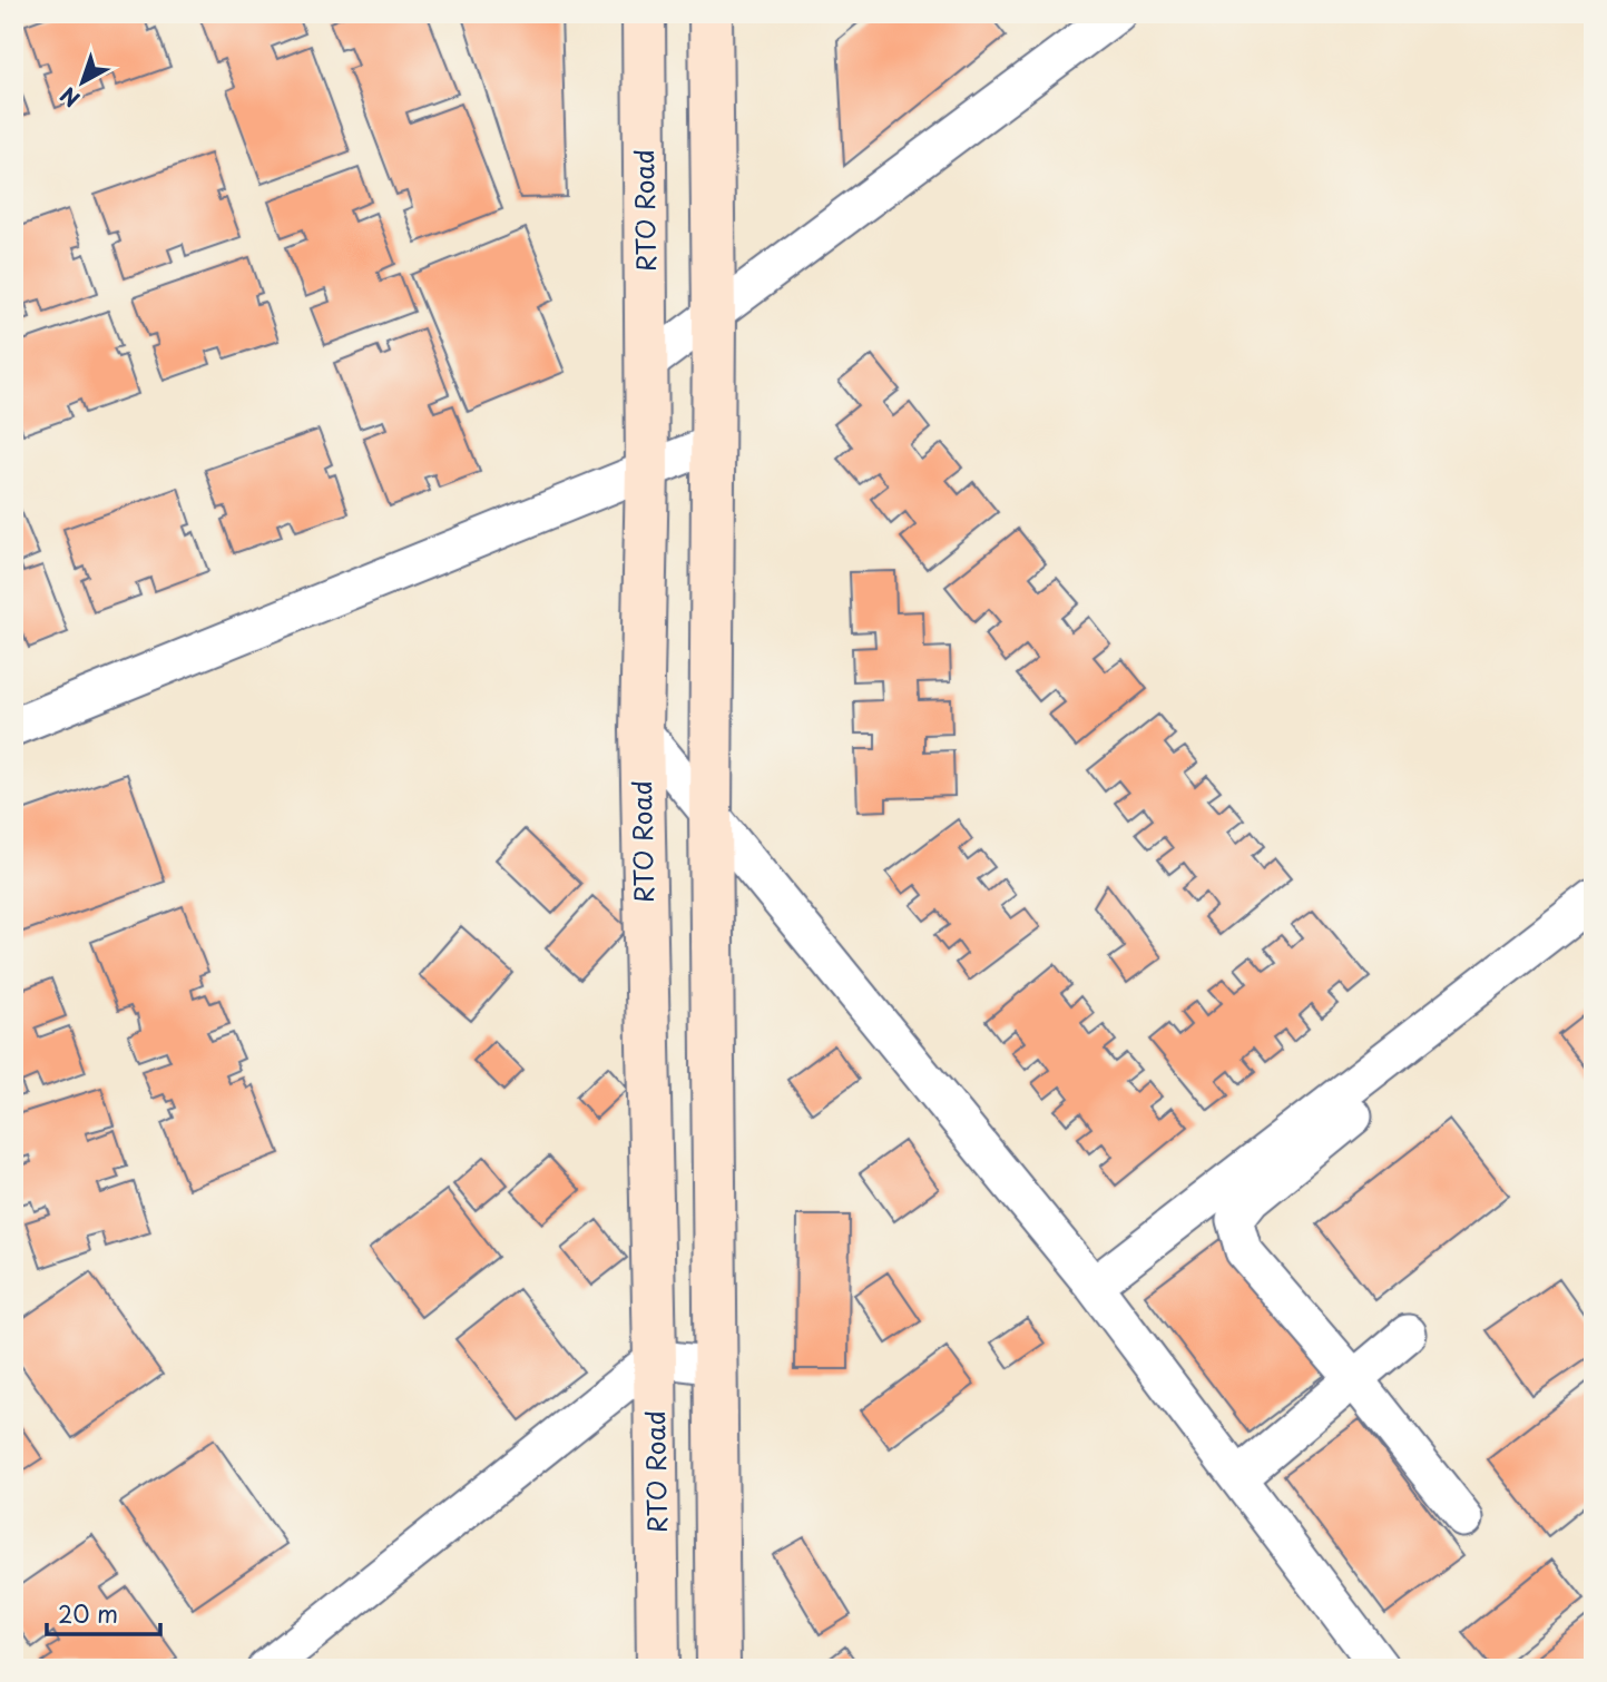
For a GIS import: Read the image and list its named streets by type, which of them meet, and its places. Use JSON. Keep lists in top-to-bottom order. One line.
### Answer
{"streets":{"street":["RTO Road"]},"scale_bar":"20 m","north":"bottom left"}
